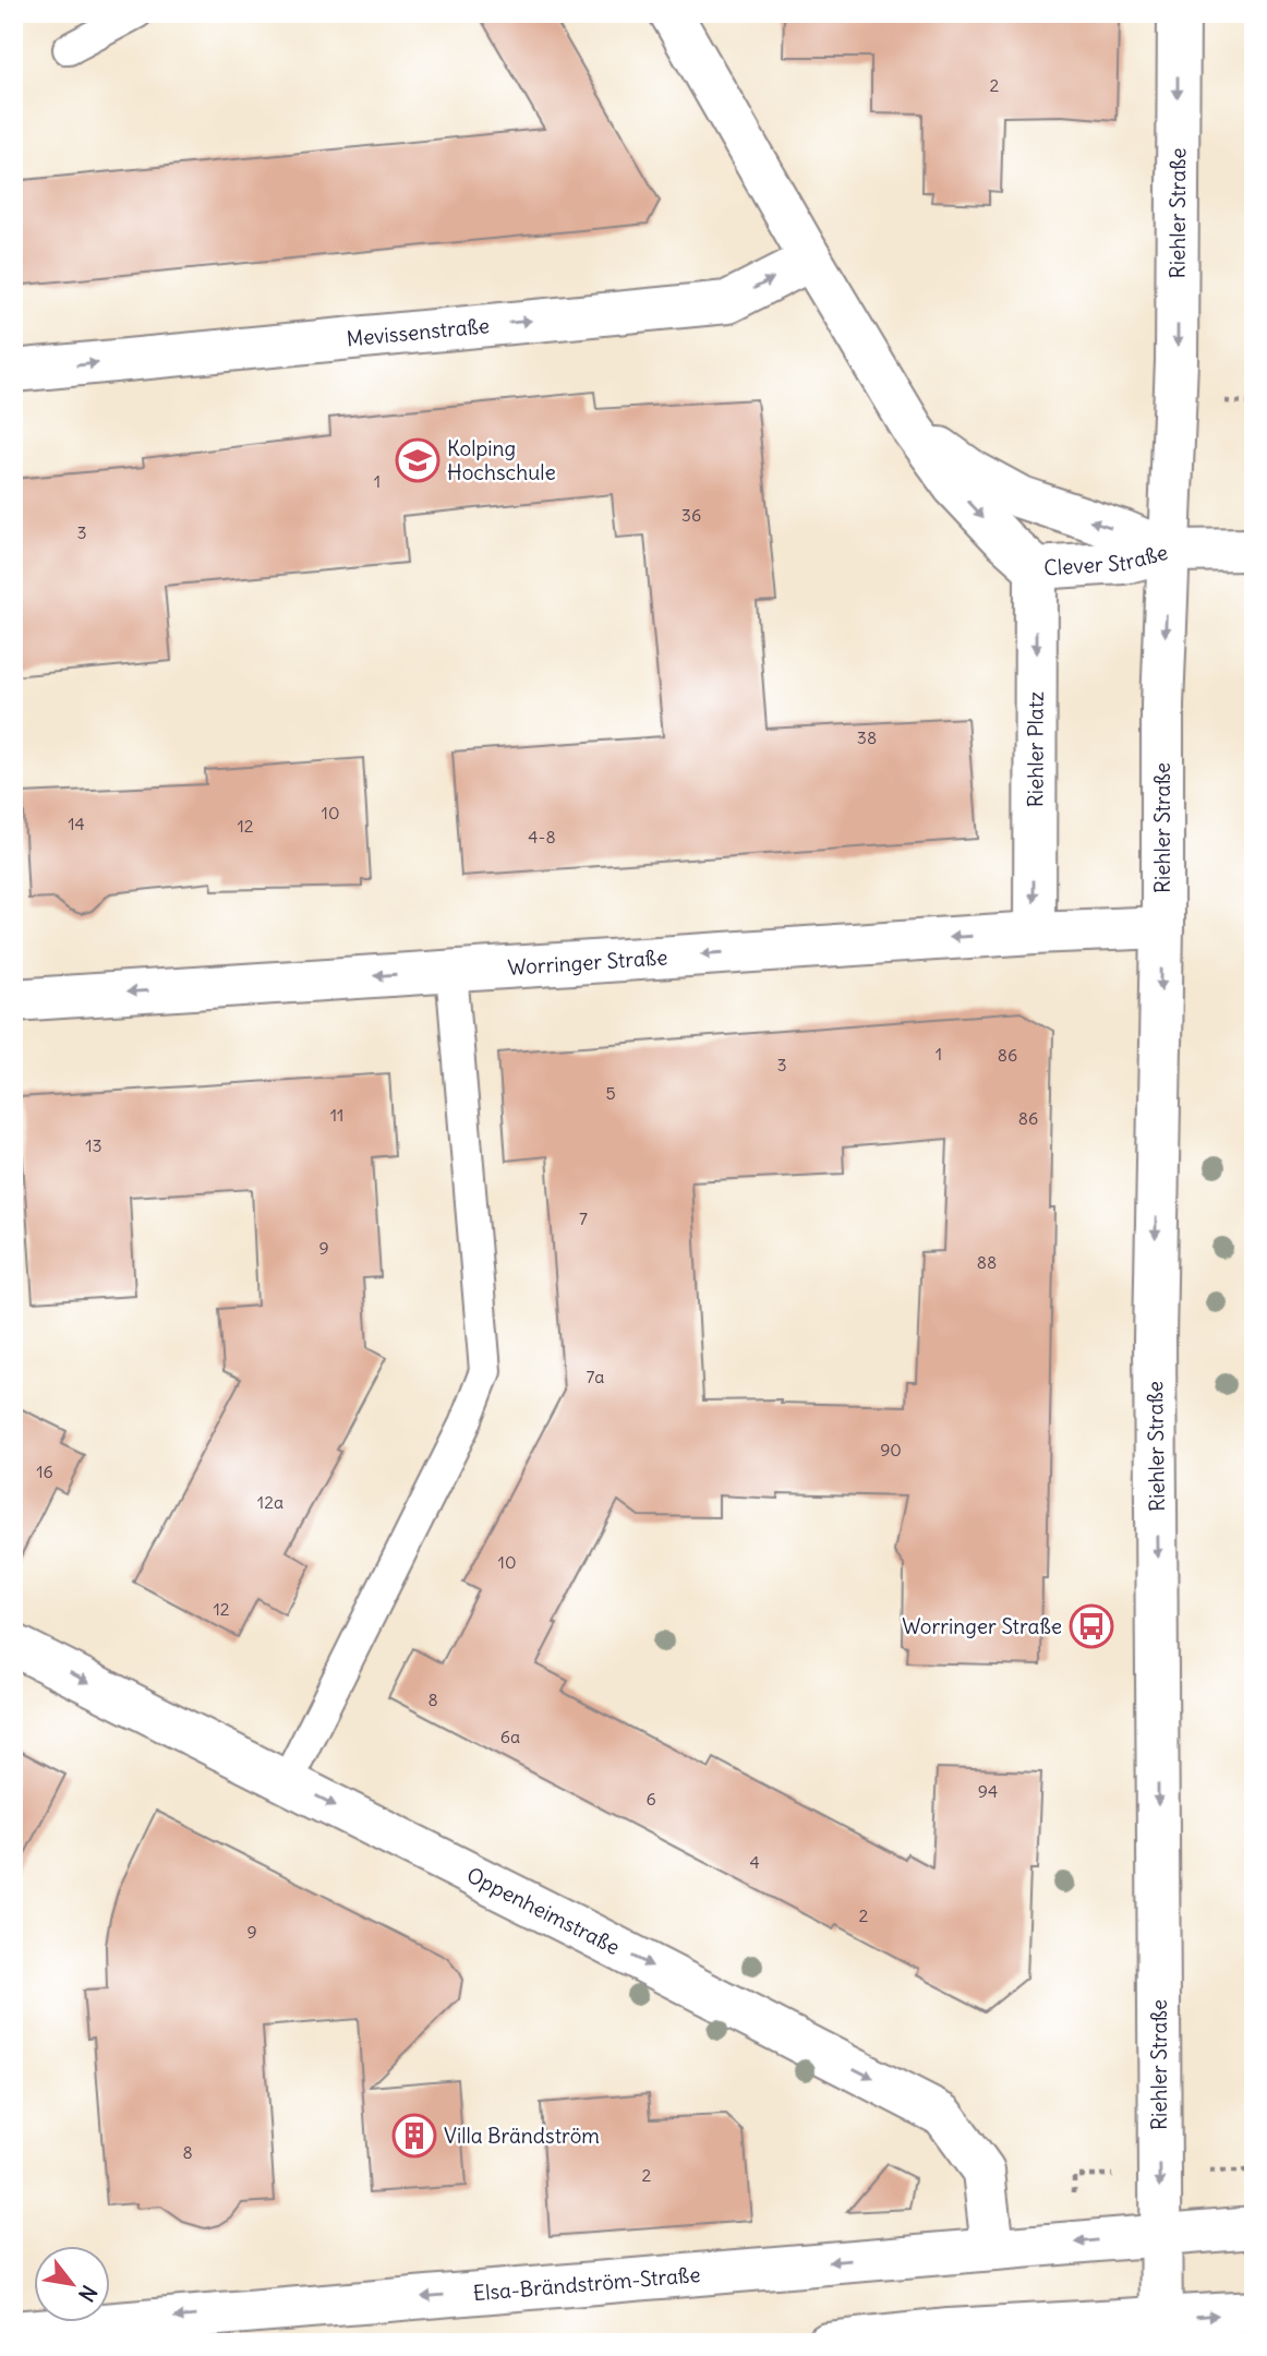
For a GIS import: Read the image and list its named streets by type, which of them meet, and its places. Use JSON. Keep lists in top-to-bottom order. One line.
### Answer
{"streets":{"street":["Riehler Straße","Mevissenstraße","Clever Straße","Riehler Platz","Worringer Straße","Oppenheimstraße","Elsa-Brändström-Straße"]},"crossings":[["Riehler Straße","Clever Straße"],["Riehler Straße","Worringer Straße"],["Riehler Straße","Elsa-Brändström-Straße"],["Mevissenstraße","Clever Straße"],["Clever Straße","Riehler Platz"],["Riehler Platz","Worringer Straße"],["Oppenheimstraße","Elsa-Brändström-Straße"]],"one_way":["Riehler Straße","Mevissenstraße","Riehler Platz","Worringer Straße","Oppenheimstraße","Elsa-Brändström-Straße"],"places":{"school or university":["Kolping Hochschule"],"bus stop":["Worringer Straße"],"building":["Villa Brändström"]},"house_numbers":["2","1","36","3","38","10","14","12","4-8","1","86","3","5","11","86","13","7","9","88","7a","90","16","12a","10","12","8","6a","94","6","4","2","9","8","2"],"north":"bottom right"}
